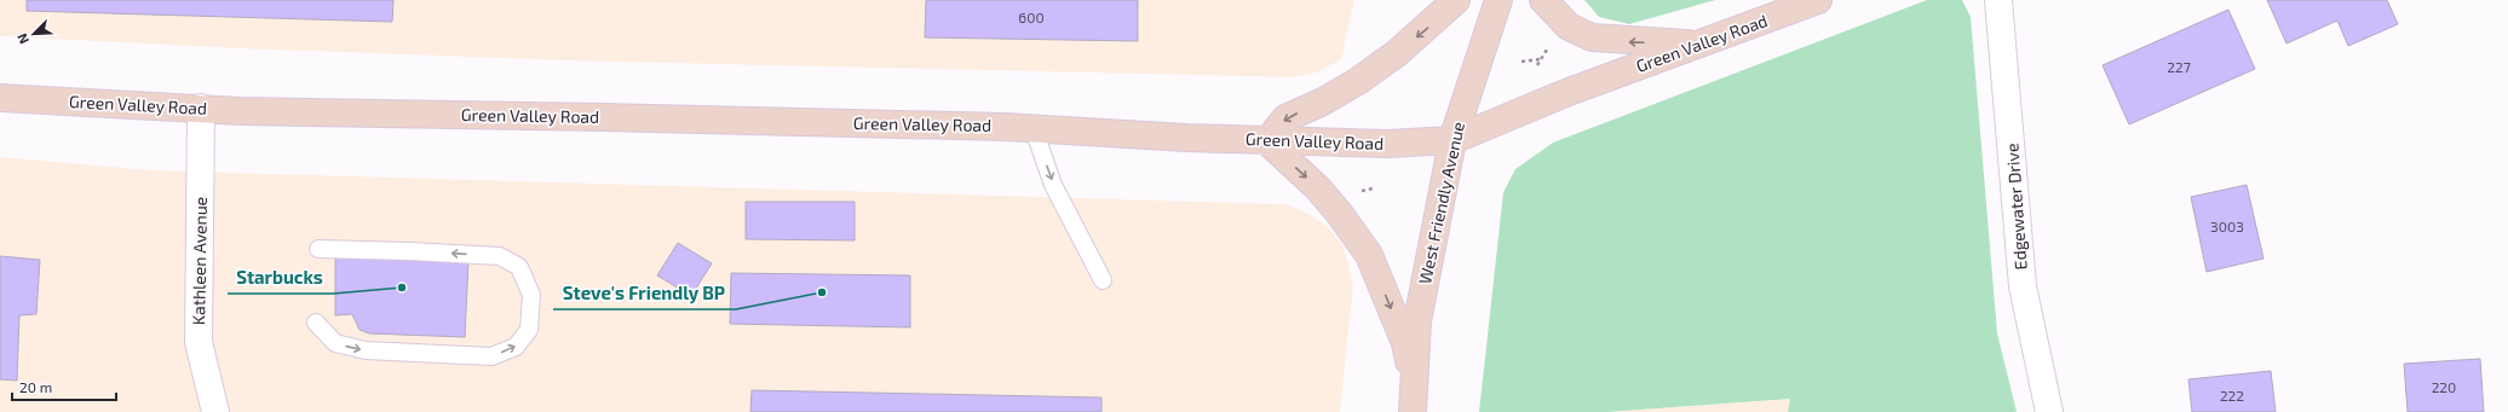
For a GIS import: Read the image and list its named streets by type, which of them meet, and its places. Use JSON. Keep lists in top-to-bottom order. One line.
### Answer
{"streets":{"main road":["Green Valley Road","West Friendly Avenue"],"street":["Edgewater Drive","Kathleen Avenue"]},"crossings":[["Green Valley Road","West Friendly Avenue"],["Green Valley Road","Kathleen Avenue"]],"places":["Starbucks","Steve's Friendly BP"],"house_numbers":["600","227","3003","220","222"],"scale_bar":"20 m","north":"bottom left"}
